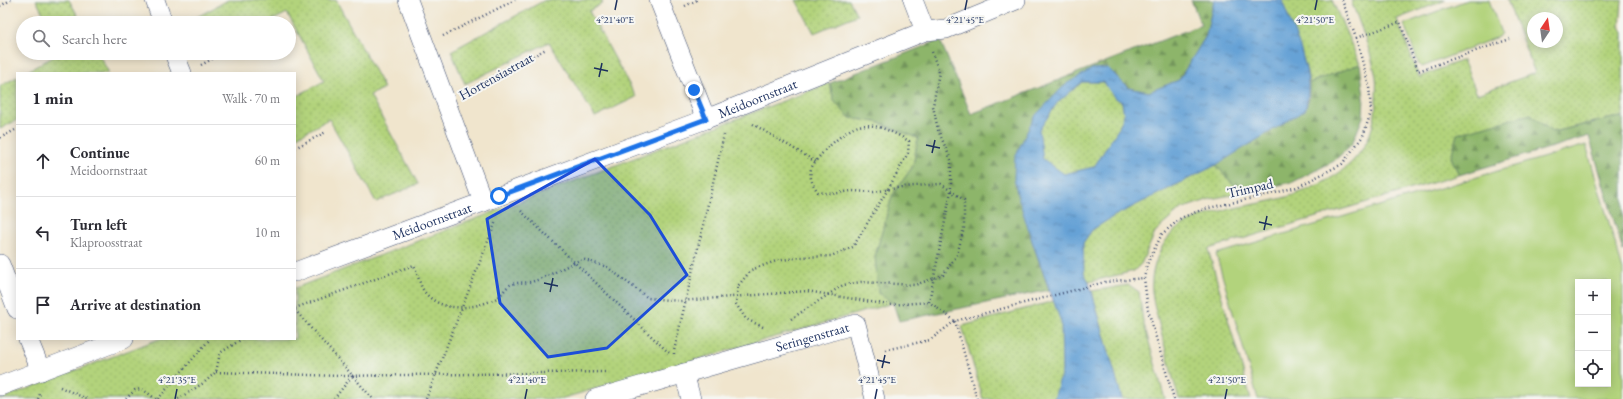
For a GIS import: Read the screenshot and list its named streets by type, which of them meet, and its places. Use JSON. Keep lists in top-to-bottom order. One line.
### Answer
{"streets":{"street":["Hortensiastraat","Meidoornstraat","Seringenstraat"],"path":["Trimpad"]},"crossings":[["Hortensiastraat","Meidoornstraat"]],"north":"top","page":{"search":"Search here","heading":["1 min","Walk · 70 m"],"list":[["Continue","Meidoornstraat","60 m"],["Turn left","Klaproosstraat","10 m"],"Arrive at destination"],"map_buttons":["+","−"]},"coordinates":["4°21'40\"E","4°21'45\"E","4°21'50\"E","4°21'35\"E"]}
